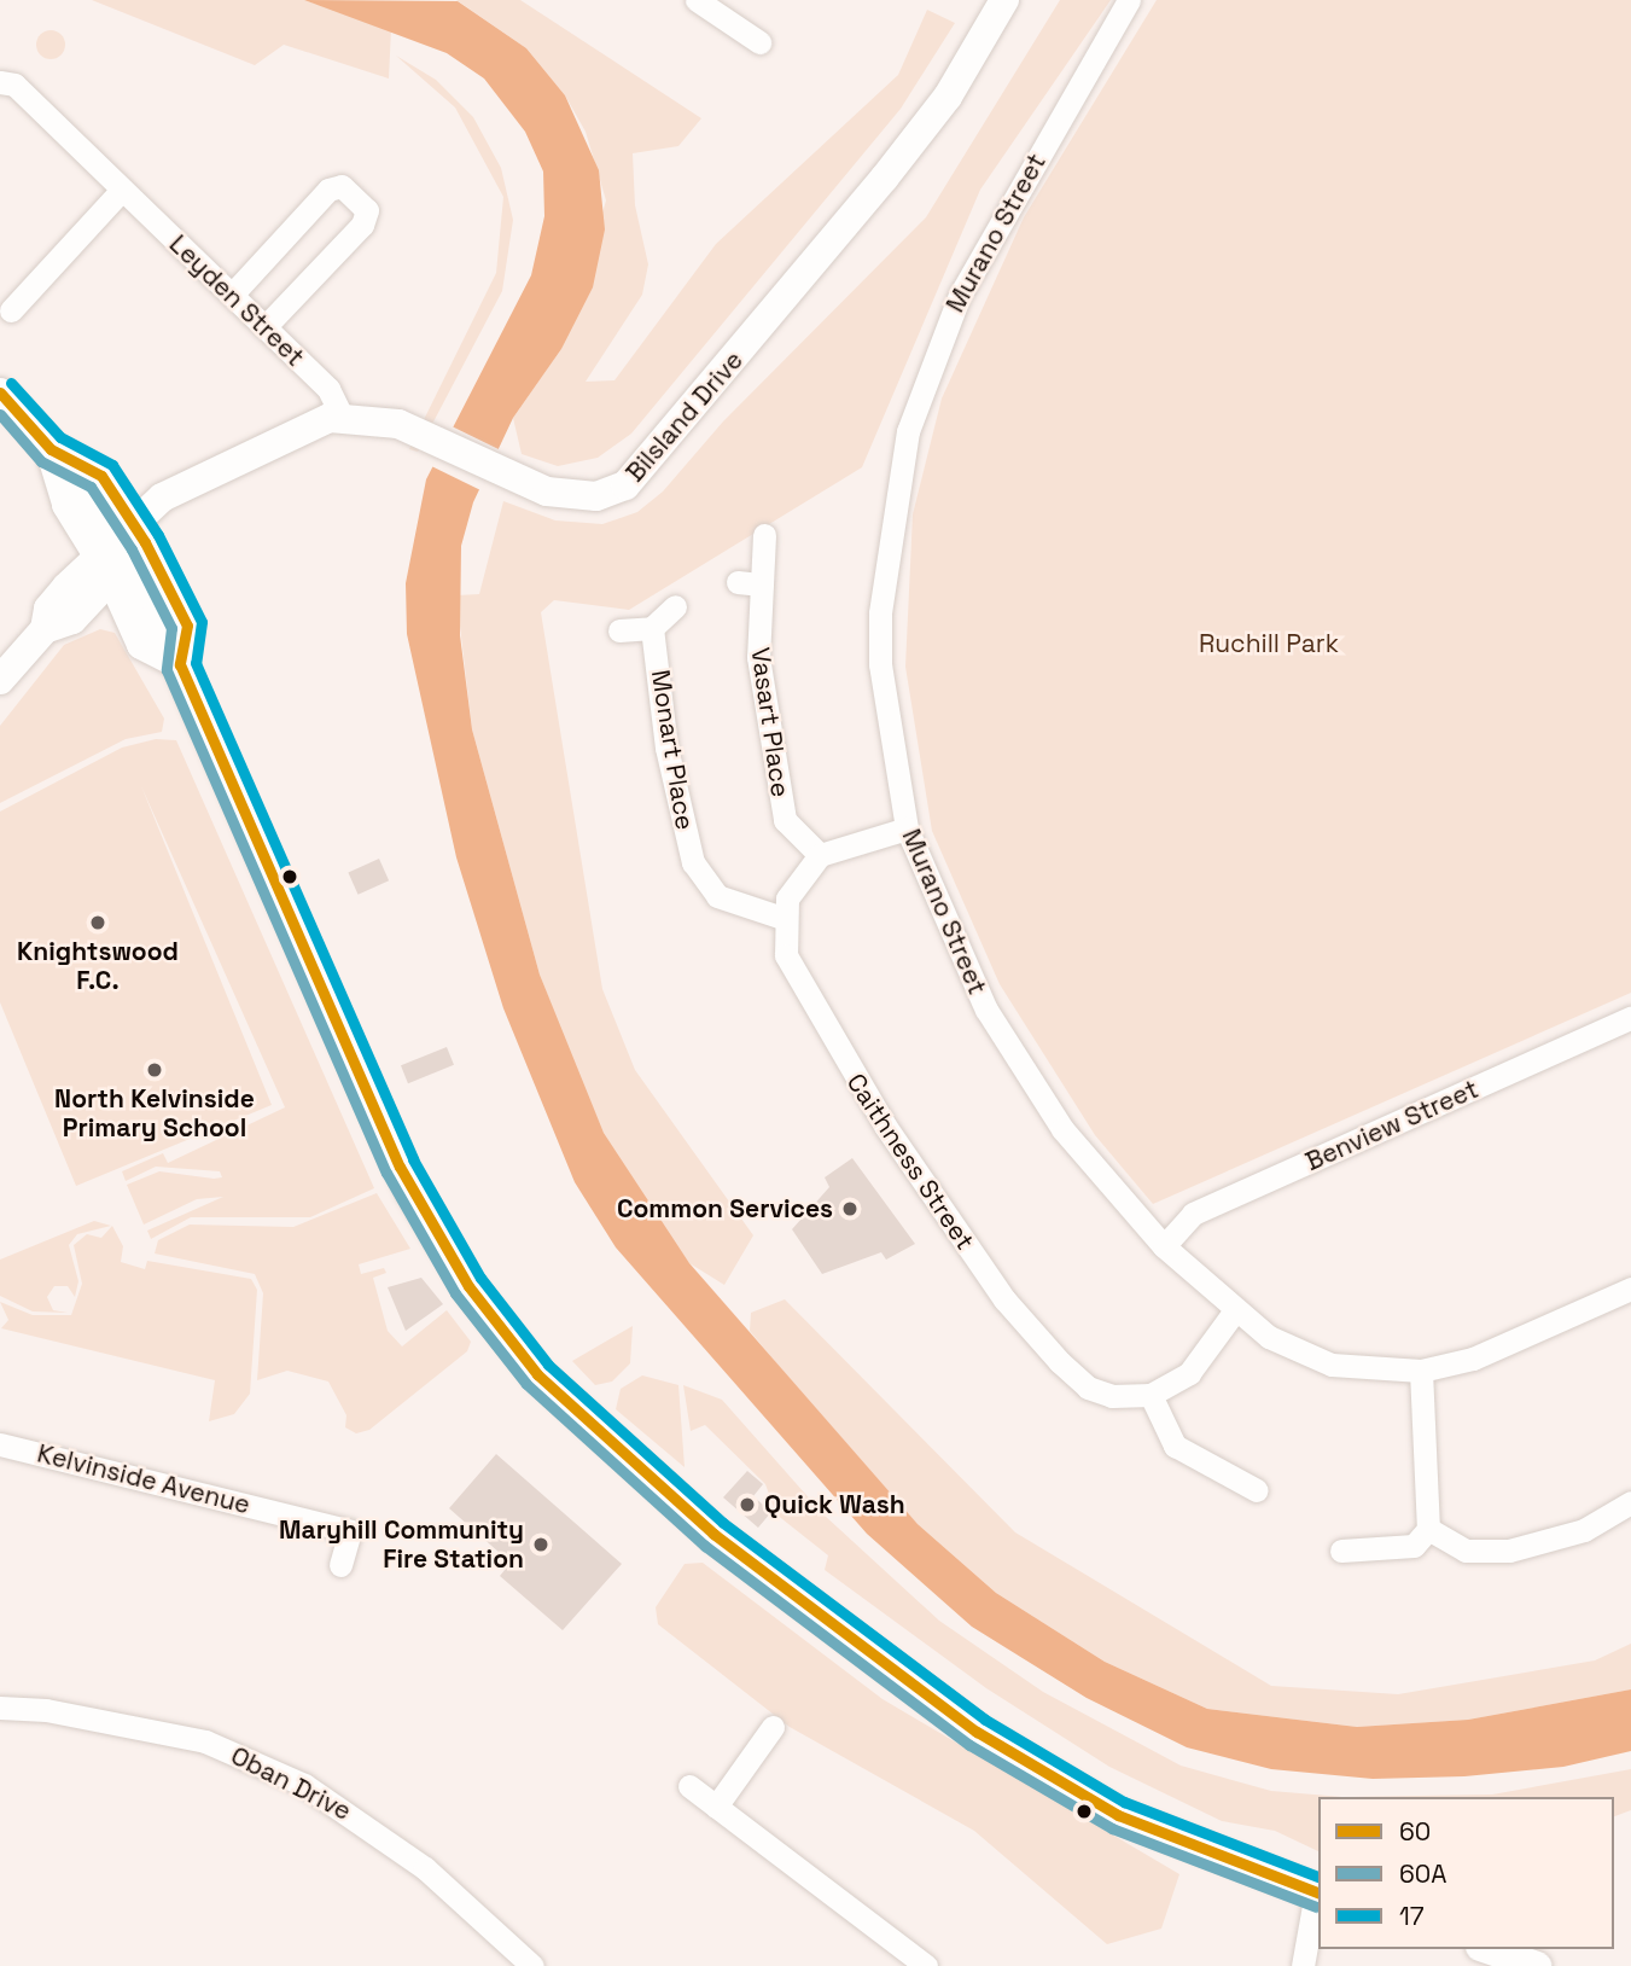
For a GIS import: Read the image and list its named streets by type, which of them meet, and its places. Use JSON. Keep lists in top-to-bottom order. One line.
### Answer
{"streets":{"main road":["Bilsland Drive"],"street":["Murano Street","Leyden Street","Vasart Place","Monart Place","Benview Street","Caithness Street","Kelvinside Avenue","Oban Drive"]},"crossings":[["Murano Street","Benview Street"],["Leyden Street","Bilsland Drive"],["Monart Place","Caithness Street"]],"parks":["Ruchill Park"],"places":["Knightswood F.C.","North Kelvinside Primary School","Common Services","Quick Wash","Maryhill Community Fire Station"],"lines":["transit line 17","transit line 60","transit line 60A"],"legend":["60","60A","17"]}
